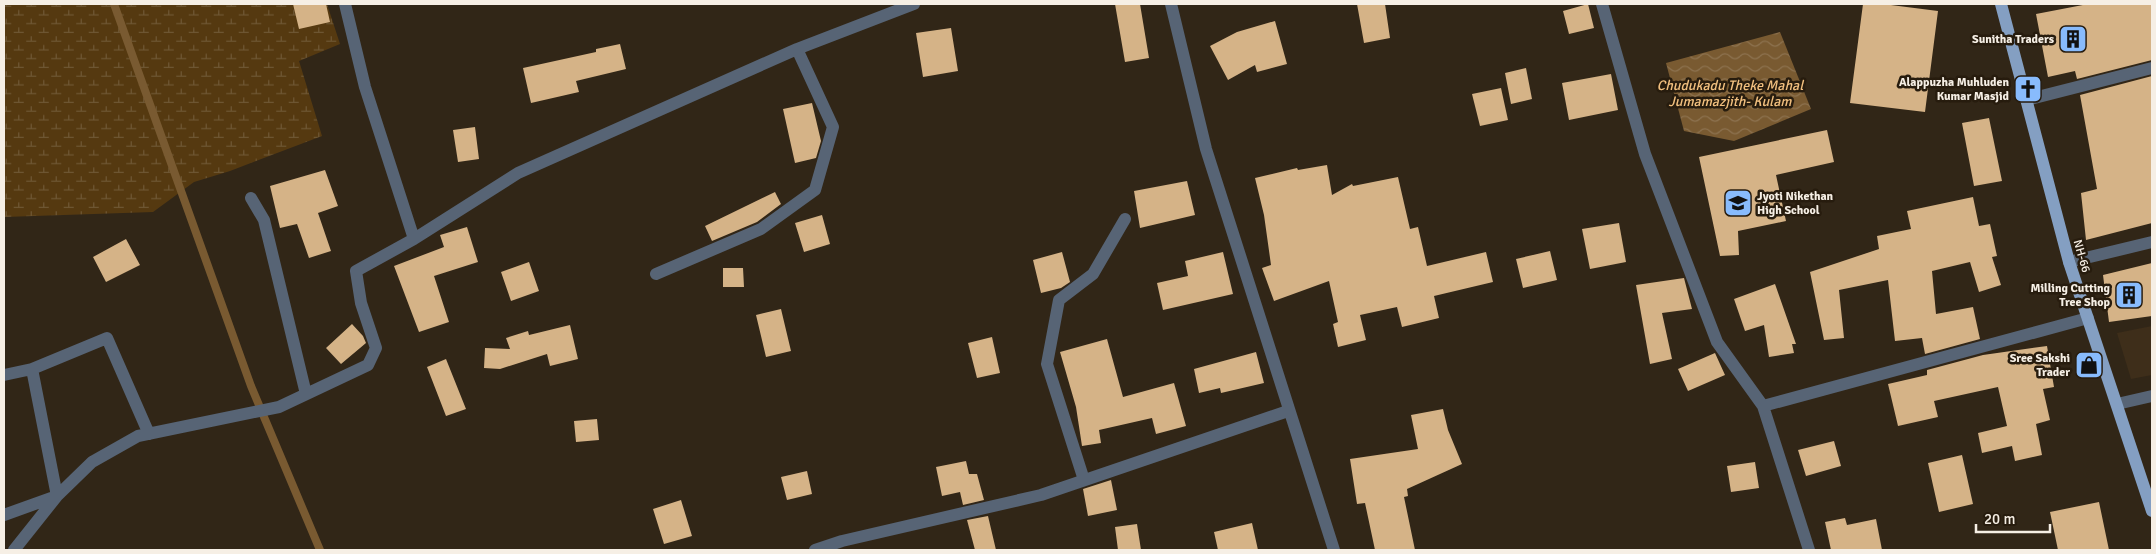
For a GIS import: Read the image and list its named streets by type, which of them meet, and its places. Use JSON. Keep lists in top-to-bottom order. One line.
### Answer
{"streets":{"main road":["NH-66"]},"water":["Chudukadu Theke Mahal Jumamazjith- Kulam"],"places":{"building":["Sunitha Traders","Milling Cutting Tree Shop"],"church":["Alappuzha Muhluden Kumar Masjid"],"school or university":["Jyoti Nikethan High School"],"shop":["Sree Sakshi Trader"]},"scale_bar":"20 m"}
